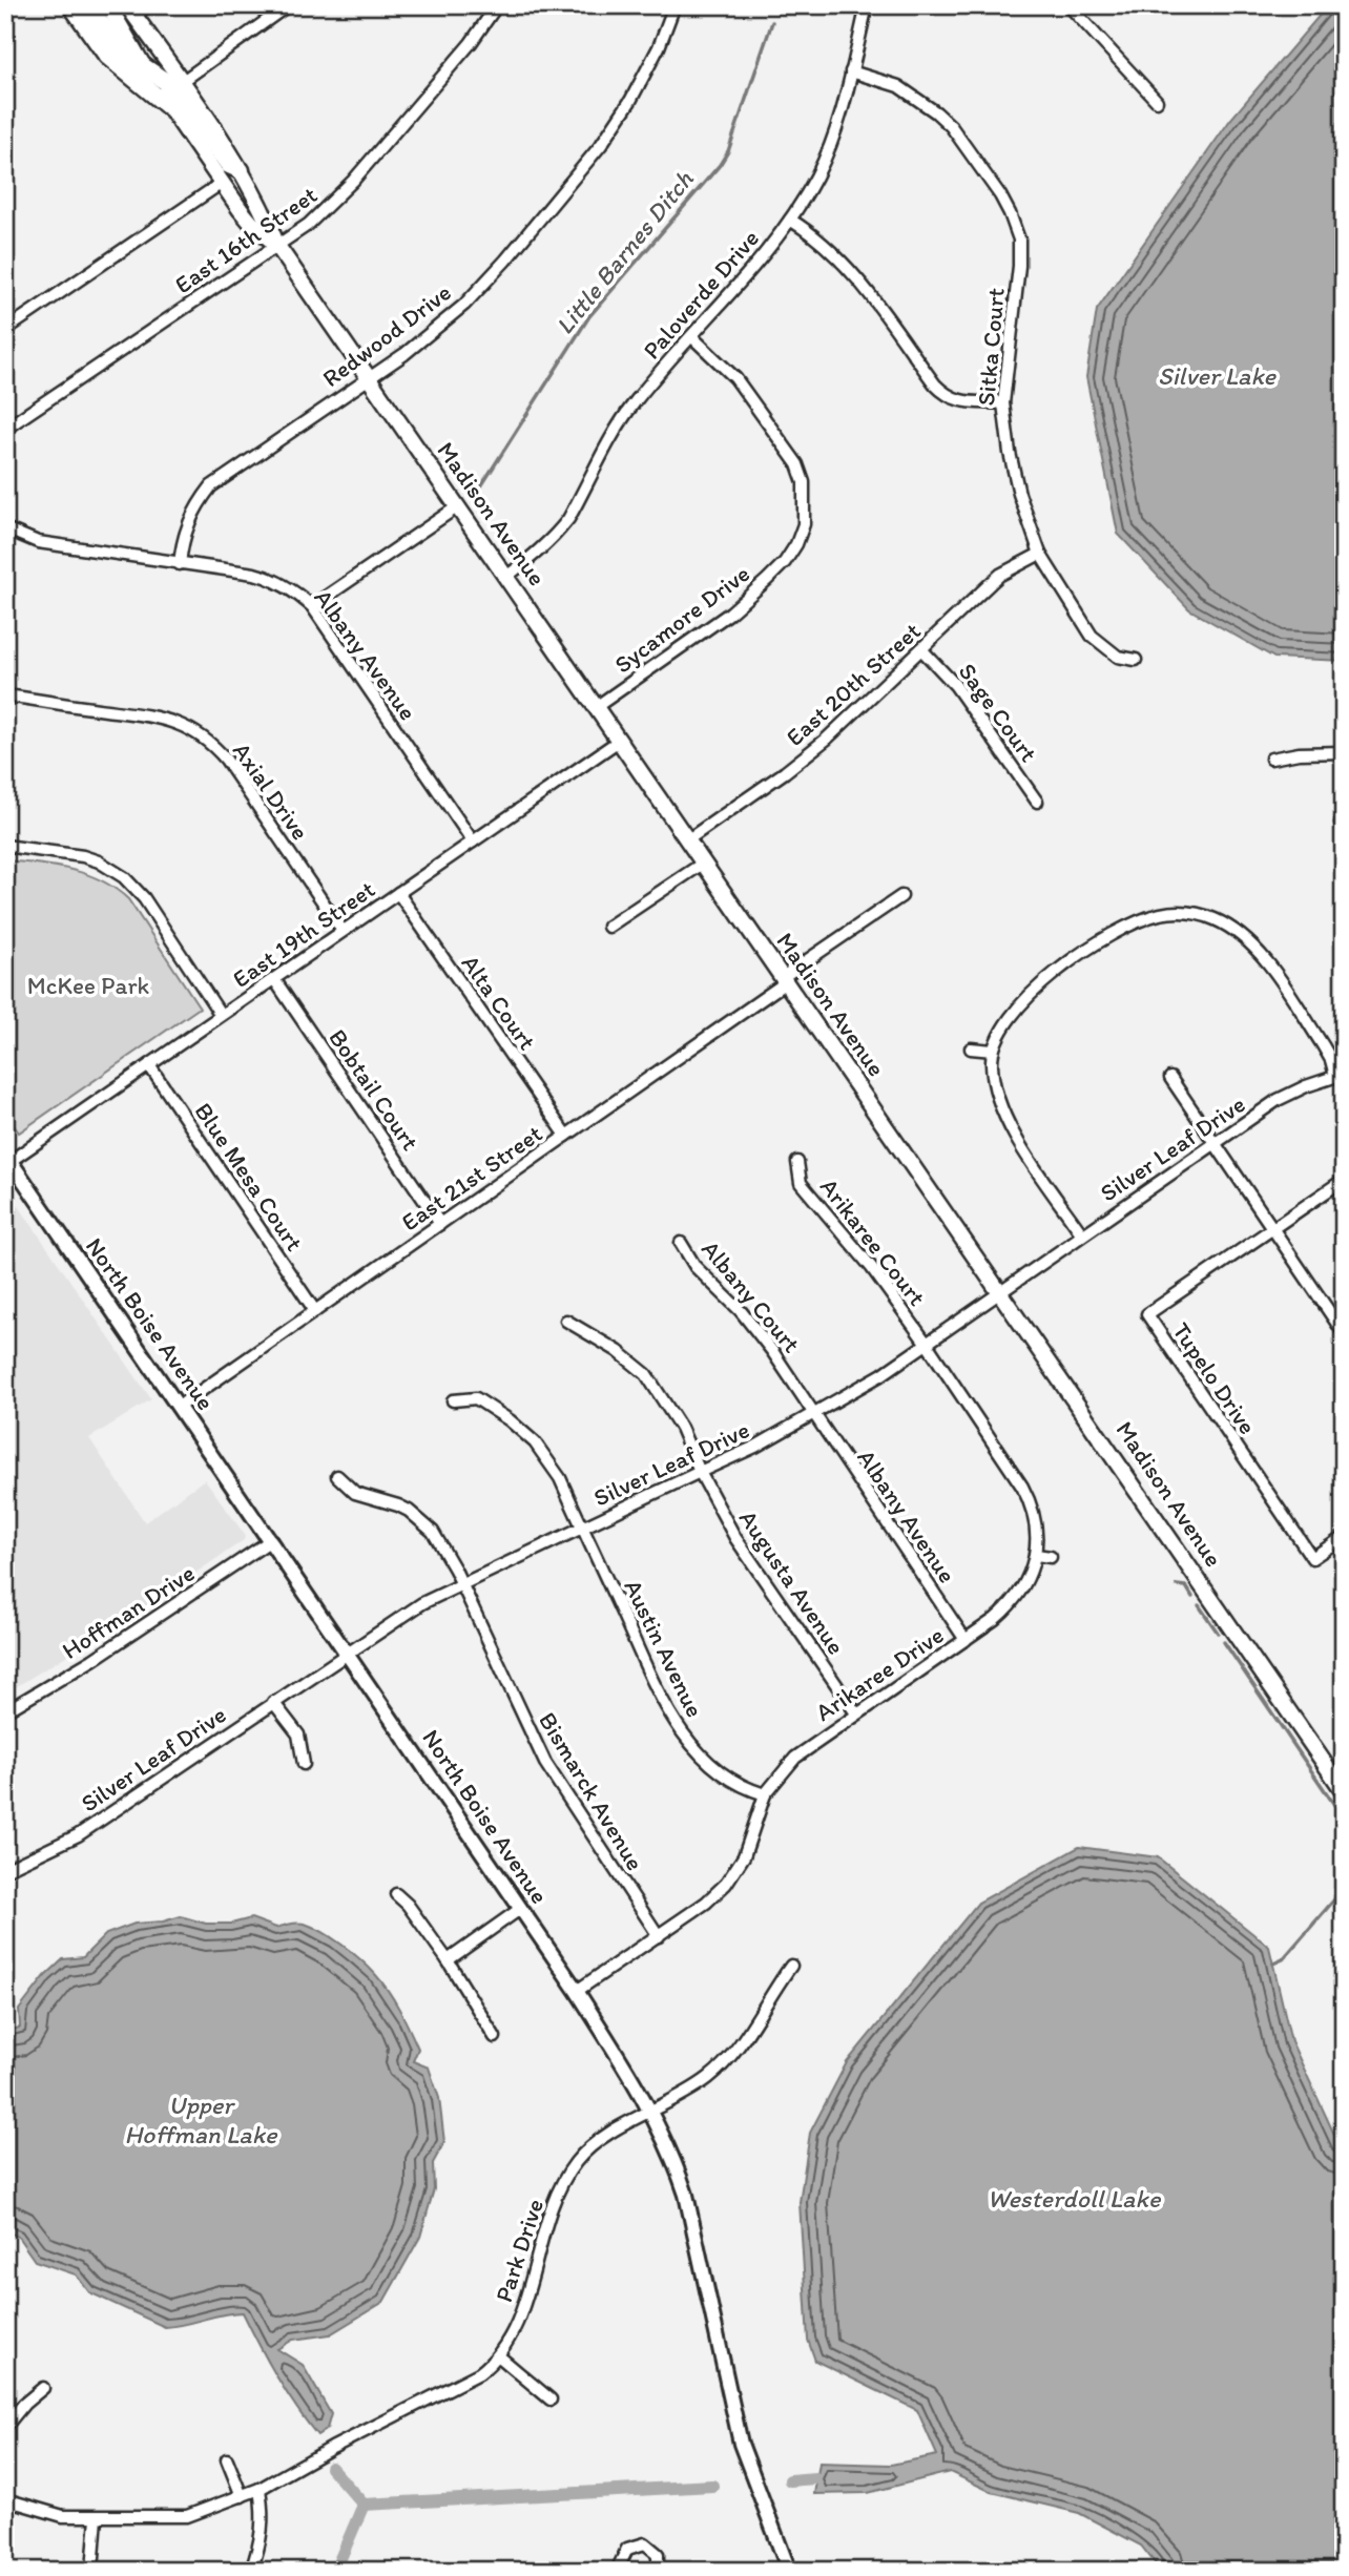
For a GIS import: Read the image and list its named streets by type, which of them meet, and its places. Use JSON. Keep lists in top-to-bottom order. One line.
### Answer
{"streets":{"main road":["Madison Avenue"],"street":["East 16th Street","Paloverde Drive","Redwood Drive","Sitka Court","Sycamore Drive","Albany Avenue","East 20th Street","Sage Court","Axial Drive","East 19th Street","Alta Court","Bobtail Court","Silver Leaf Drive","Blue Mesa Court","East 21st Street","Arikaree Court","Albany Court","North Boise Avenue","Tupelo Drive","Augusta Avenue","Hoffman Drive","Austin Avenue","Arikaree Drive","Bismarck Avenue","Park Drive"]},"crossings":[["East 16th Street","Madison Avenue"],["Paloverde Drive","Sitka Court"],["Paloverde Drive","Madison Avenue"],["Paloverde Drive","Sycamore Drive"],["Redwood Drive","Madison Avenue"],["Redwood Drive","Albany Avenue"],["Sitka Court","East 20th Street"],["Madison Avenue","Sycamore Drive"],["Madison Avenue","East 20th Street"],["Madison Avenue","East 19th Street"],["Madison Avenue","Silver Leaf Drive"],["Madison Avenue","East 21st Street"],["Albany Avenue","East 19th Street"],["Albany Avenue","Silver Leaf Drive"],["Albany Avenue","Albany Court"],["Albany Avenue","Arikaree Drive"],["East 20th Street","Sage Court"],["Axial Drive","East 19th Street"],["East 19th Street","Alta Court"],["East 19th Street","Bobtail Court"],["East 19th Street","Blue Mesa Court"],["East 19th Street","North Boise Avenue"],["Alta Court","East 21st Street"],["Bobtail Court","East 21st Street"],["Silver Leaf Drive","Arikaree Court"],["Silver Leaf Drive","Albany Court"],["Silver Leaf Drive","North Boise Avenue"],["Silver Leaf Drive","Augusta Avenue"],["Silver Leaf Drive","Austin Avenue"],["Silver Leaf Drive","Arikaree Drive"],["Silver Leaf Drive","Bismarck Avenue"],["Blue Mesa Court","East 21st Street"],["East 21st Street","North Boise Avenue"],["Arikaree Court","Arikaree Drive"],["North Boise Avenue","Hoffman Drive"],["North Boise Avenue","Arikaree Drive"],["North Boise Avenue","Park Drive"],["Augusta Avenue","Arikaree Drive"],["Austin Avenue","Arikaree Drive"],["Arikaree Drive","Bismarck Avenue"]],"water":["Little Barnes Ditch","Silver Lake","Upper Hoffman Lake","Westerdoll Lake"],"parks":["McKee Park"]}
